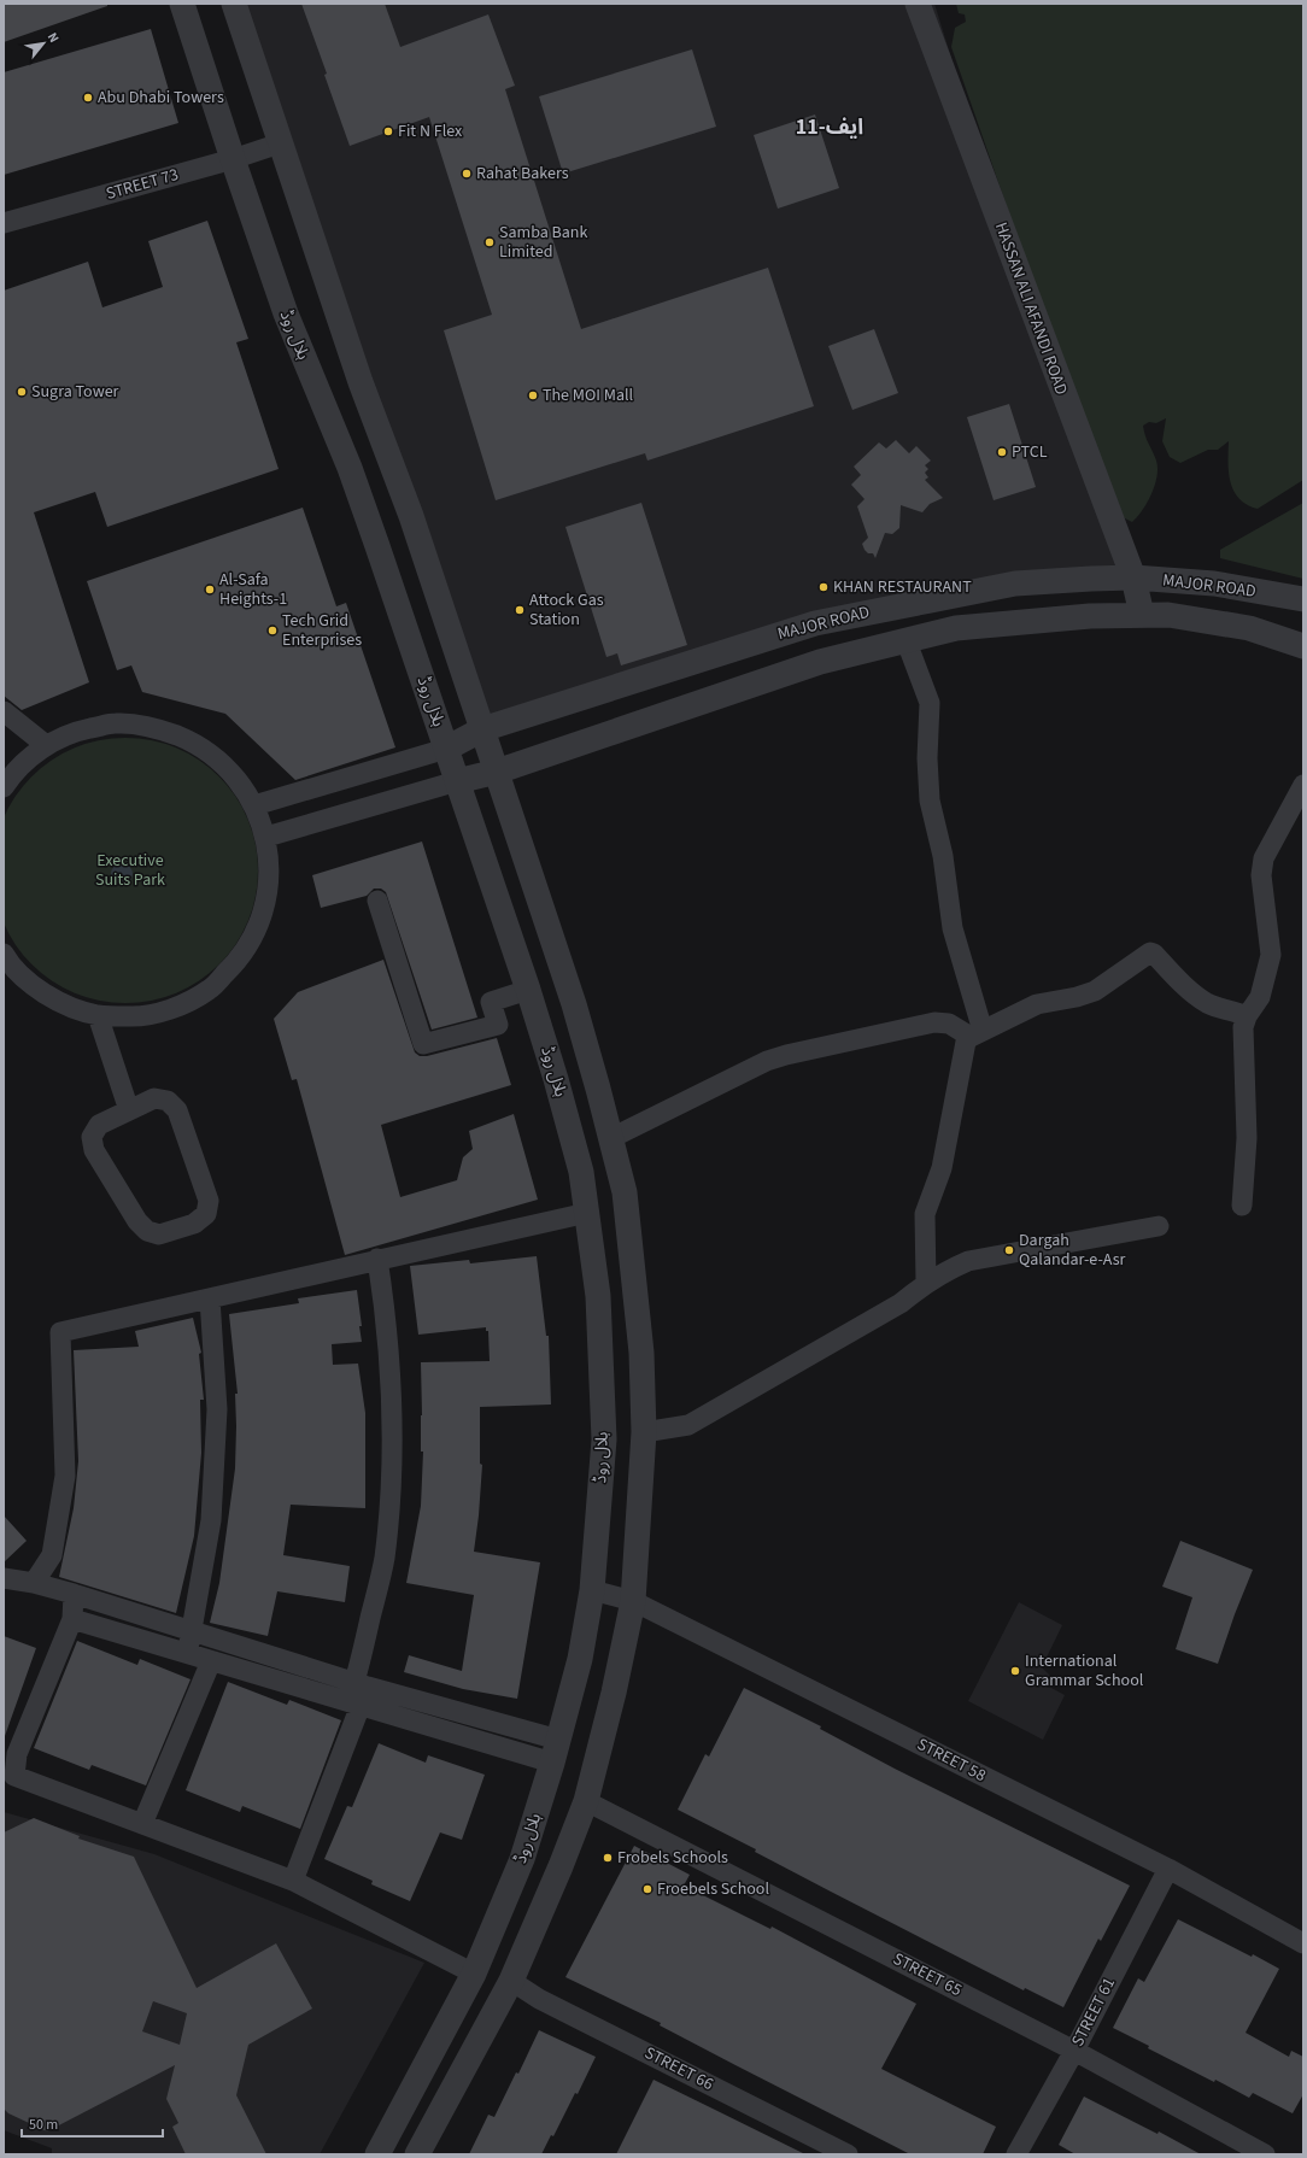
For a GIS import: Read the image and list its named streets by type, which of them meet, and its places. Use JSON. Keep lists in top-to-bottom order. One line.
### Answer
{"streets":{"street":["STREET 73","HASSAN ALI AFANDI ROAD","ہلال روڈ","MAJOR ROAD","STREET 58","STREET 65","STREET 61","STREET 66"]},"crossings":[["STREET 73","ہلال روڈ"],["HASSAN ALI AFANDI ROAD","MAJOR ROAD"],["ہلال روڈ","MAJOR ROAD"],["ہلال روڈ","STREET 58"],["STREET 58","STREET 61"],["STREET 65","STREET 61"]],"districts":["ایف-11"],"parks":["Executive Suits Park"],"places":["Abu Dhabi Towers","Fit N Flex","Rahat Bakers","Samba Bank Limited","Sugra Tower","The MOI Mall","PTCL","KHAN RESTAURANT","Al-Safa Heights-1","Attock Gas Station","Tech Grid Enterprises","Dargah Qalandar-e-Asr","International Grammar School","Frobels Schools","Froebels School"],"scale_bar":"50 m","north":"top right"}
